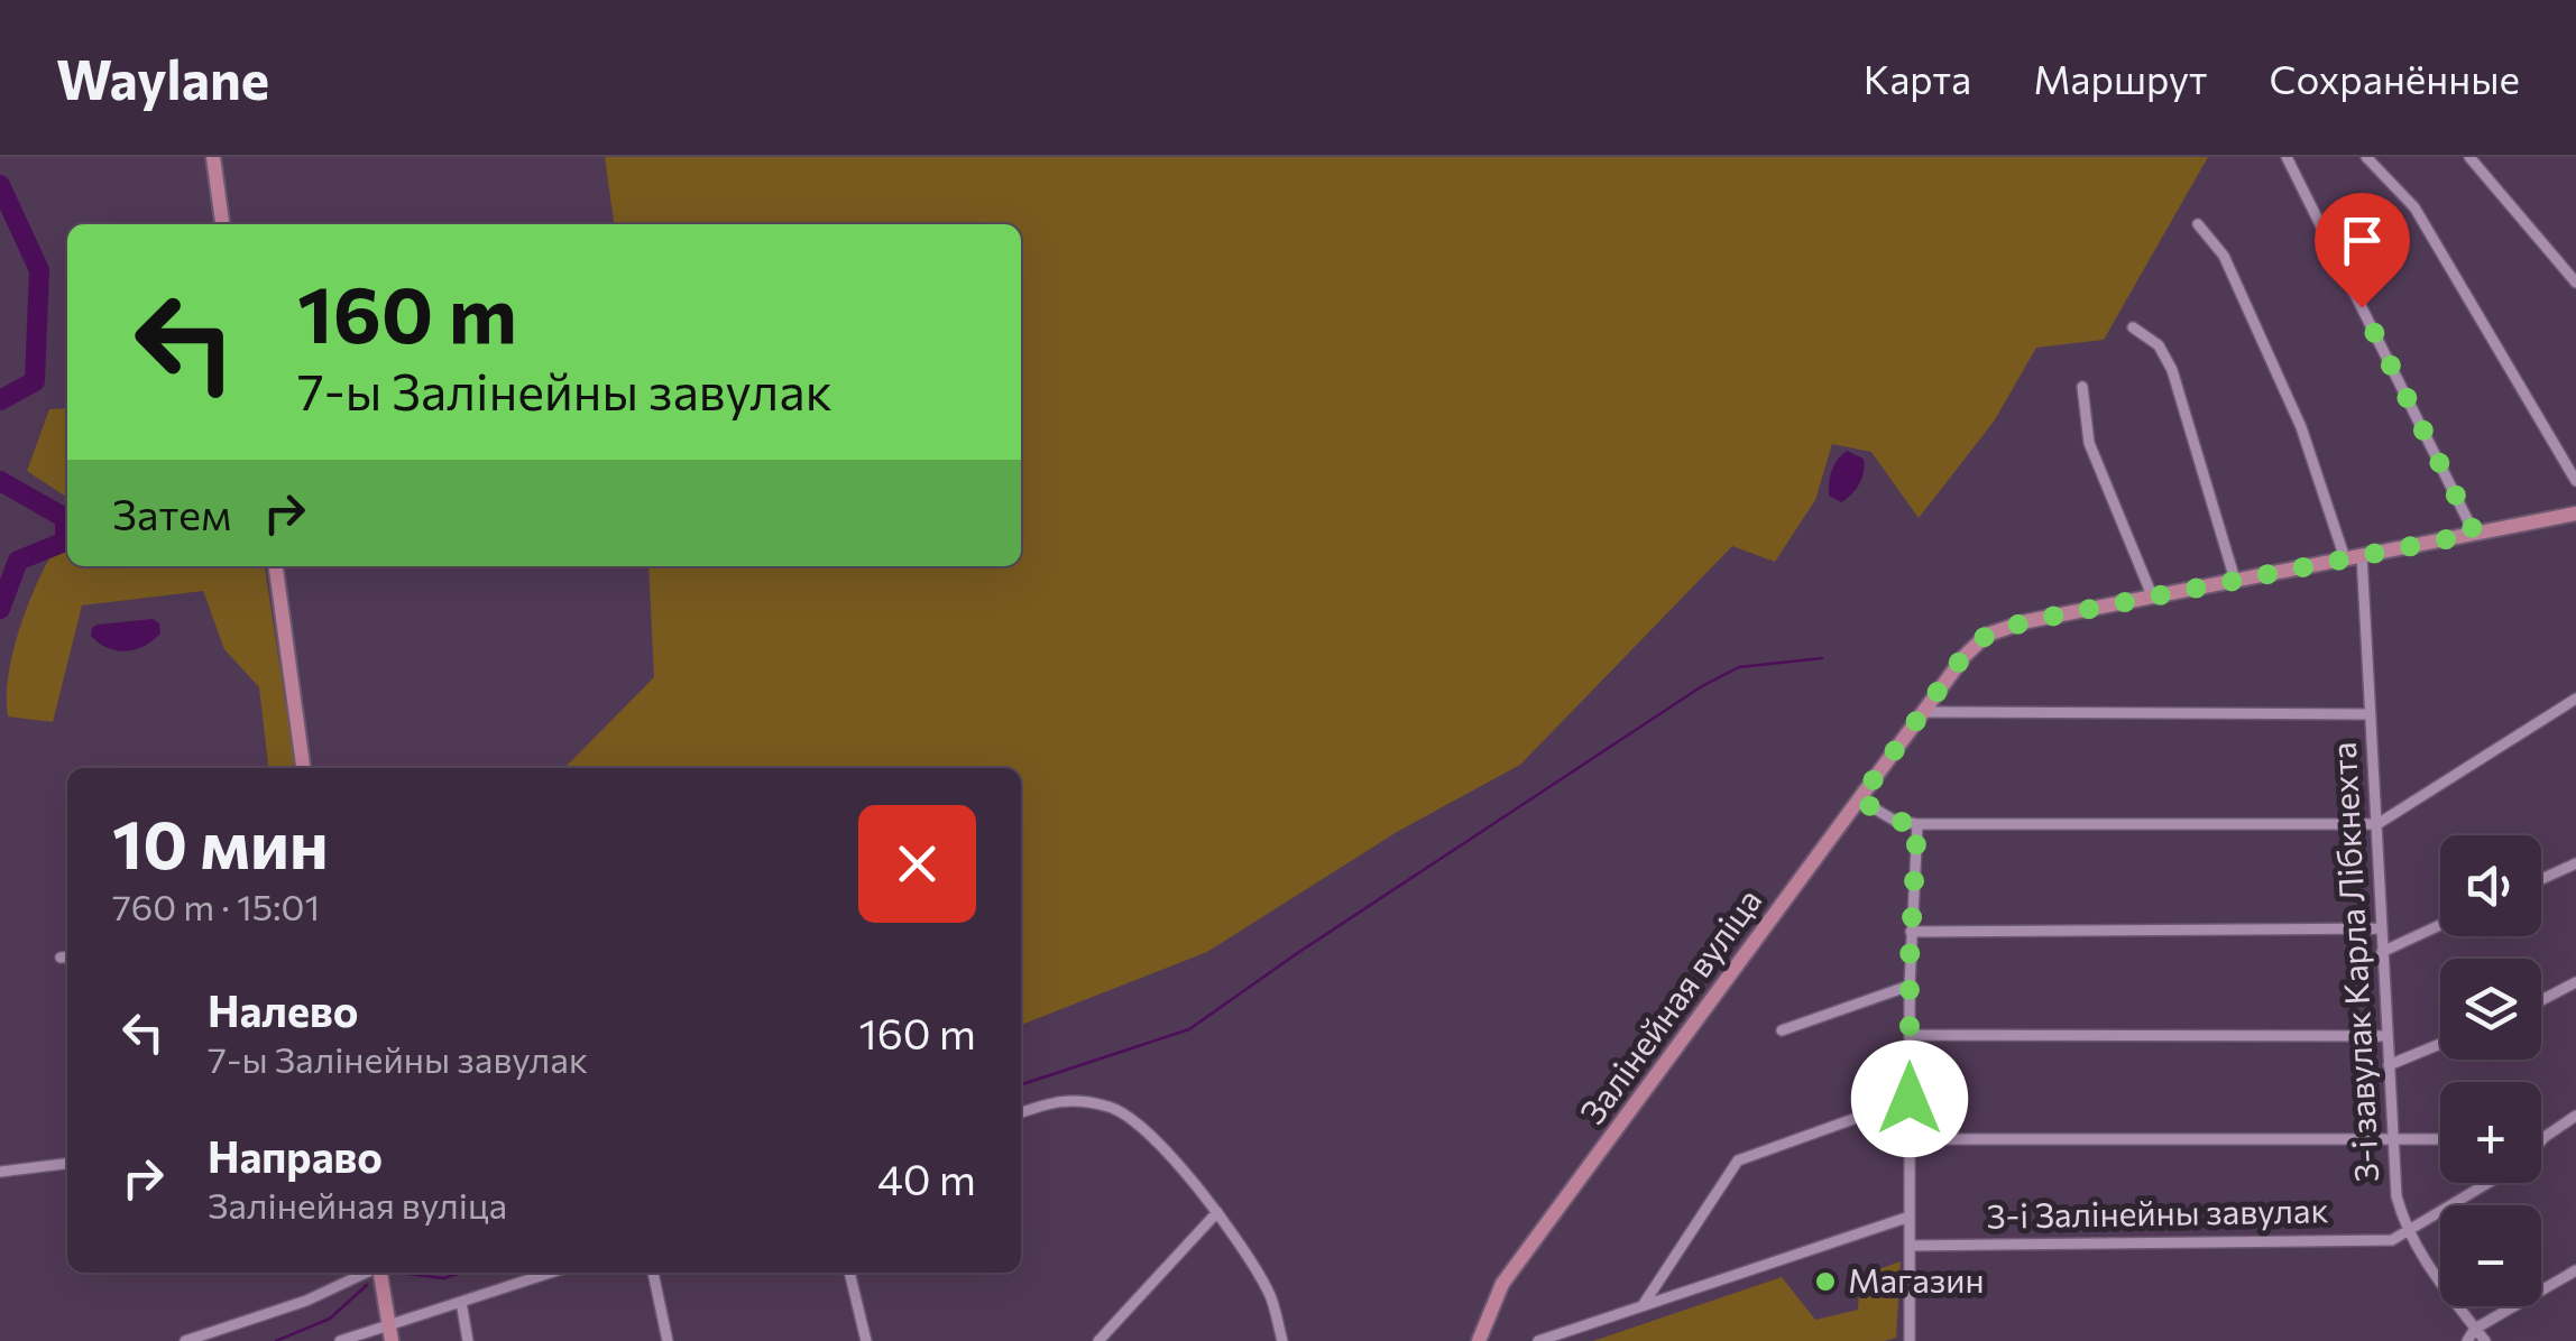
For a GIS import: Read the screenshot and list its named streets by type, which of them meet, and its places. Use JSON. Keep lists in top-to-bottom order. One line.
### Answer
{"streets":{"street":["3-і завулак Карла Лібкнехта","Залінейная вуліца","3-і Залінейны завулак"]},"crossings":[["3-і завулак Карла Лібкнехта","Залінейная вуліца"],["3-і завулак Карла Лібкнехта","3-і Залінейны завулак"]],"places":["Магазин"],"page":{"header":"Waylane","nav":["Карта","Маршрут","Сохранённые"],"turn":["160 m","7-ы Залінейны завулак"],"then":"Затем","heading":["10 мин","760 m · 15:01"],"map_buttons":["+","−"],"list":[{"name":"Налево","note":"7-ы Залінейны завулак","value":"160 m"},{"name":"Направо","note":"Залінейная вуліца","value":"40 m"}]}}
